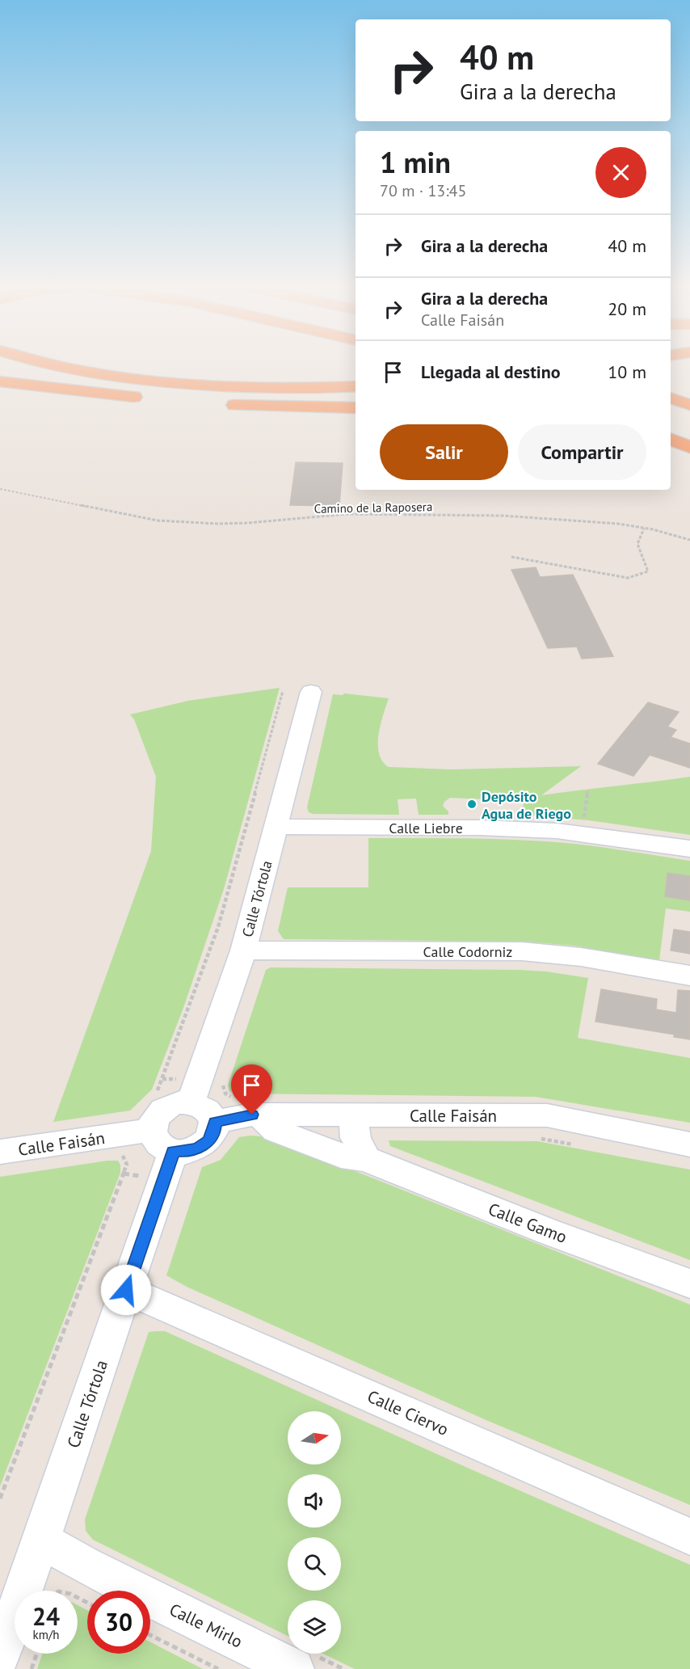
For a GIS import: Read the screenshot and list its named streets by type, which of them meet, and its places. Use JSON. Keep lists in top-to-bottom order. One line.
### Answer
{"streets":{"street":["Calle Liebre","Calle Tórtola","Calle Codorniz","Calle Faisán","Calle Gamo","Calle Ciervo","Calle Mirlo"],"path":["Camino de la Raposera"]},"crossings":[["Calle Liebre","Calle Tórtola"],["Calle Tórtola","Calle Codorniz"],["Calle Tórtola","Calle Faisán"],["Calle Tórtola","Calle Ciervo"],["Calle Tórtola","Calle Mirlo"],["Calle Faisán","Calle Gamo"]],"places":["Depósito Agua de Riego"],"north":"right","page":{"turn":["40 m","Gira a la derecha"],"heading":["1 min","70 m · 13:45"],"list":[{"name":"Gira a la derecha","value":"40 m"},{"name":"Gira a la derecha","note":"Calle Faisán","value":"20 m"},{"name":"Llegada al destino","value":"10 m"}],"buttons":["Salir","Compartir"],"speed":"24 km/h","limit":"30"}}
